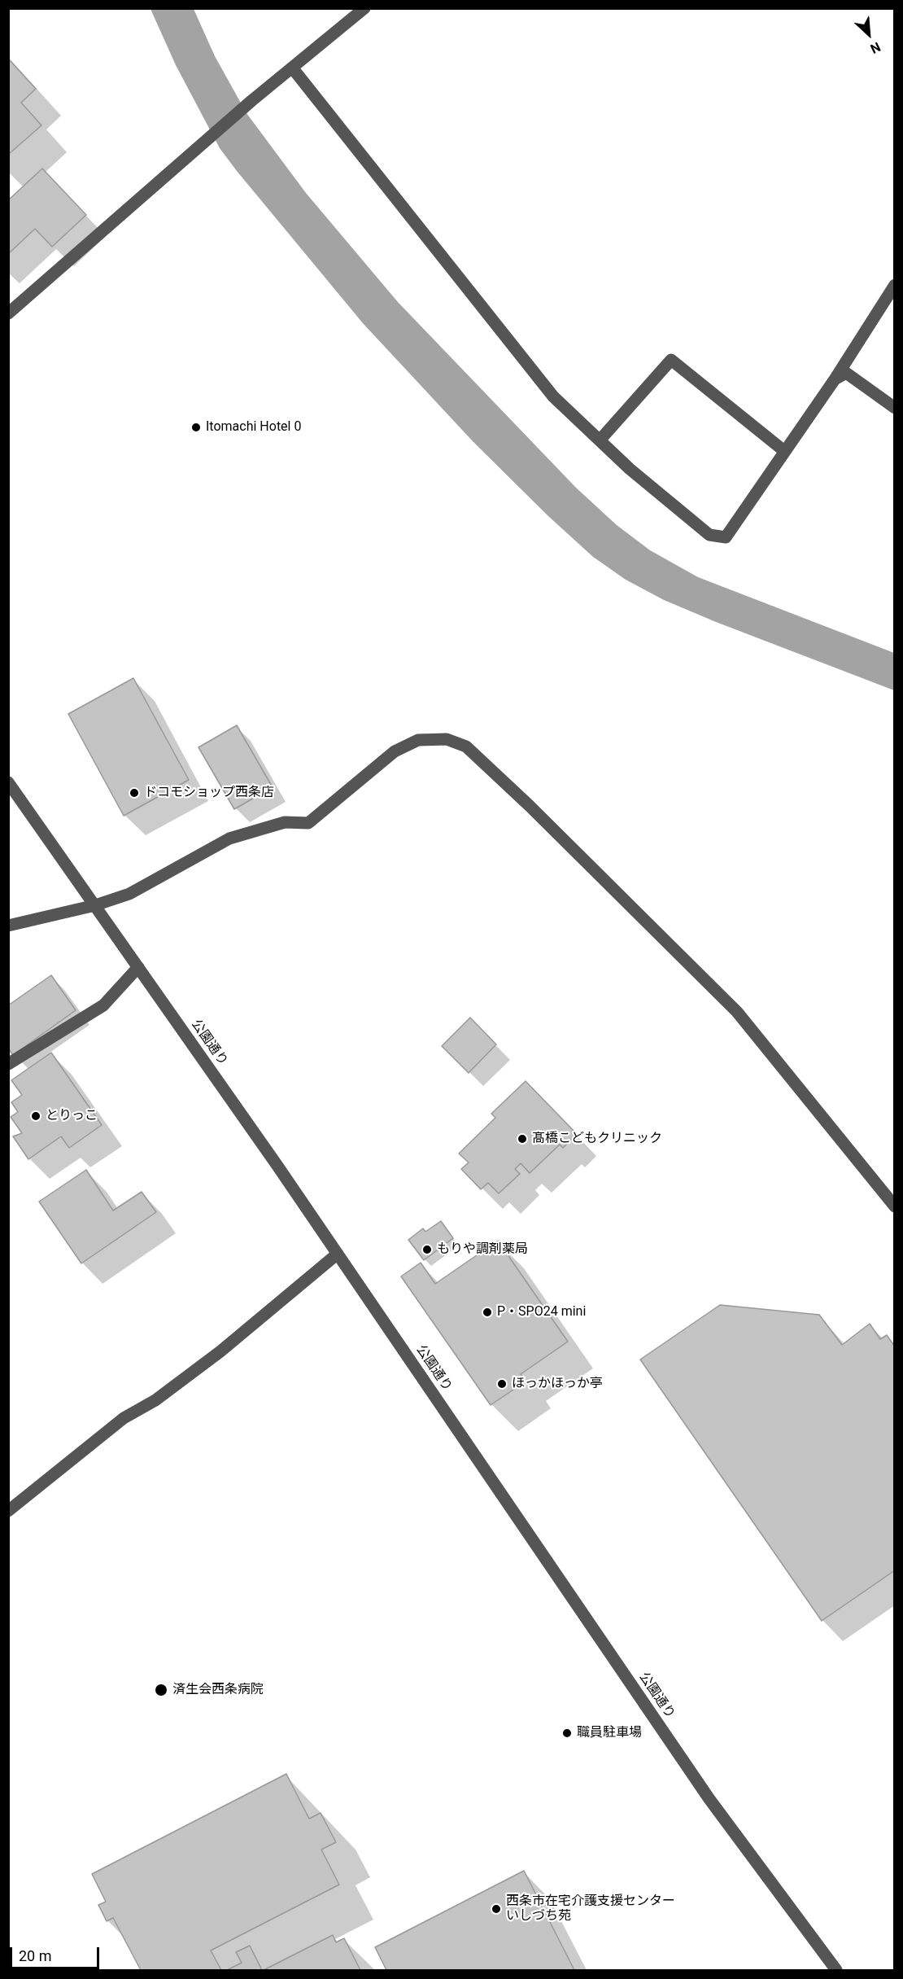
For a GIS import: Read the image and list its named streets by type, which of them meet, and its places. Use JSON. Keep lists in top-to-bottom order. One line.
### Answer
{"streets":{"street":["公園通り"]},"places":["Itomachi Hotel 0","ドコモショップ西条店","とりっこ","髙橋こどもクリニック","もりや調剤薬局","P・SPO24 mini","ほっかほっか亭","済生会西条病院","職員駐車場","西条市在宅介護支援センター いしづち苑"],"scale_bar":"20 m","north":"bottom right"}
